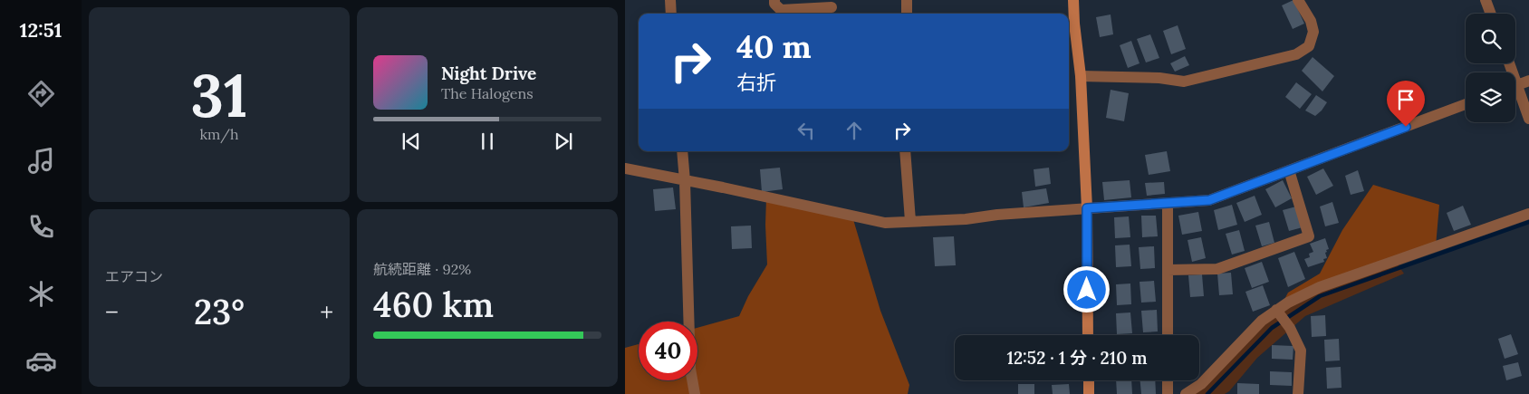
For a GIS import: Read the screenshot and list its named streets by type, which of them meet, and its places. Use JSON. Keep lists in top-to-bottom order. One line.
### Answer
{"page":{"tabs":"12:51","tile":[["31","km/h"],"エアコン",["航続距離 · 92%","460 km"]],"turn":["40 m","右折"],"song":["Night Drive","The Halogens"],"heat":["−","23°","+"],"limit":"40","trip":"12:52 · 1 分 · 210 m"}}
